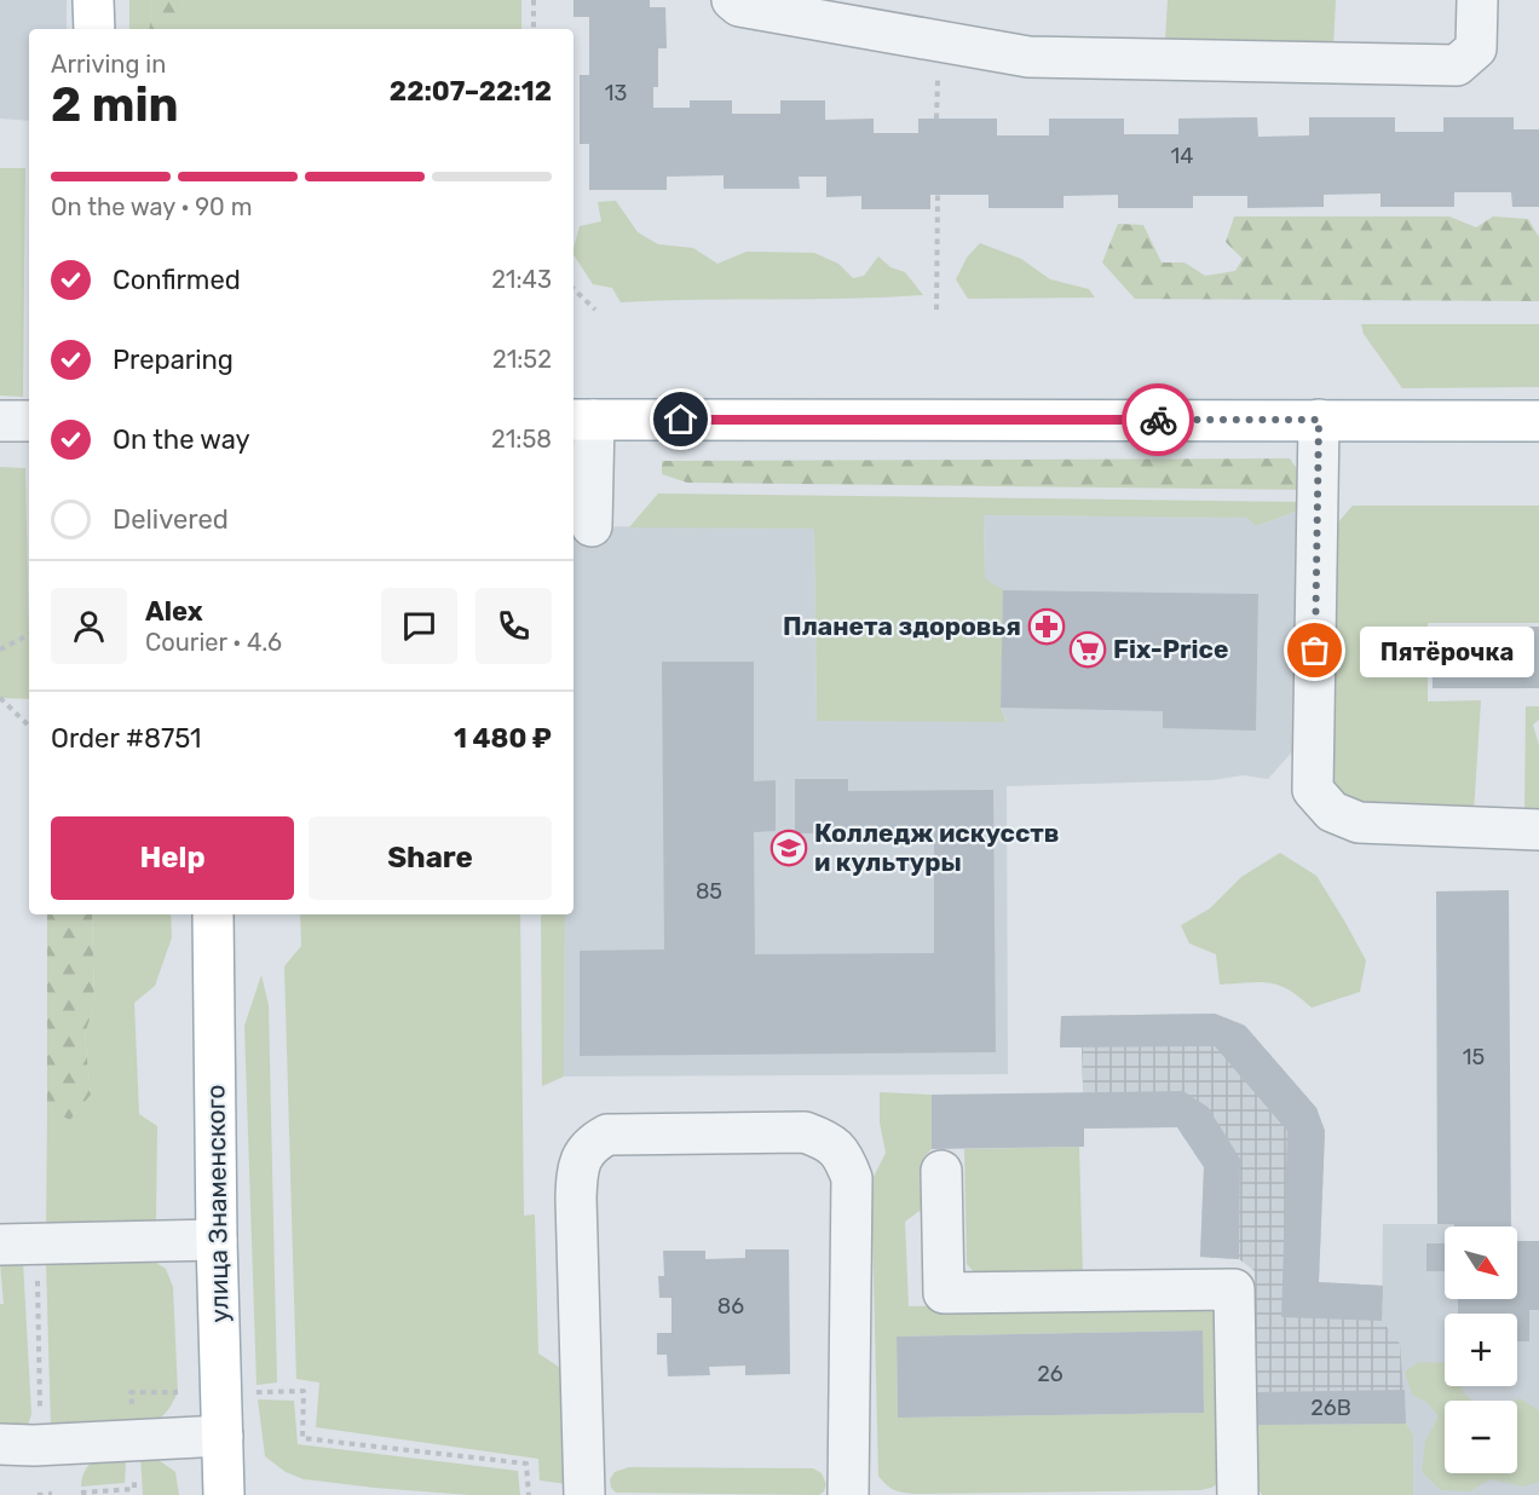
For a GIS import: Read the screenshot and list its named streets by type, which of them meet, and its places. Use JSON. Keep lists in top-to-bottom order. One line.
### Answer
{"streets":{"main road":["улица Знаменского"]},"places":{"pharmacy":["Планета здоровья"],"supermarket":["Fix-Price"],"other":["Пятёрочка"],"school or university":["Колледж искусств и культуры"]},"house_numbers":["13","14","85","15","86","26","26В"],"north":"bottom right","page":{"heading":["2 min","Arriving in","22:07–22:12"],"panel":["Alex","Courier · 4.6","Order #8751","1 480 ₽"],"bar":"On the way · 90 m","list":[["Confirmed","21:43"],["Preparing","21:52"],["On the way","21:58"],"Delivered"],"bubble":"Пятёрочка","buttons":["Help","Share"],"map_buttons":["+","−"]}}
